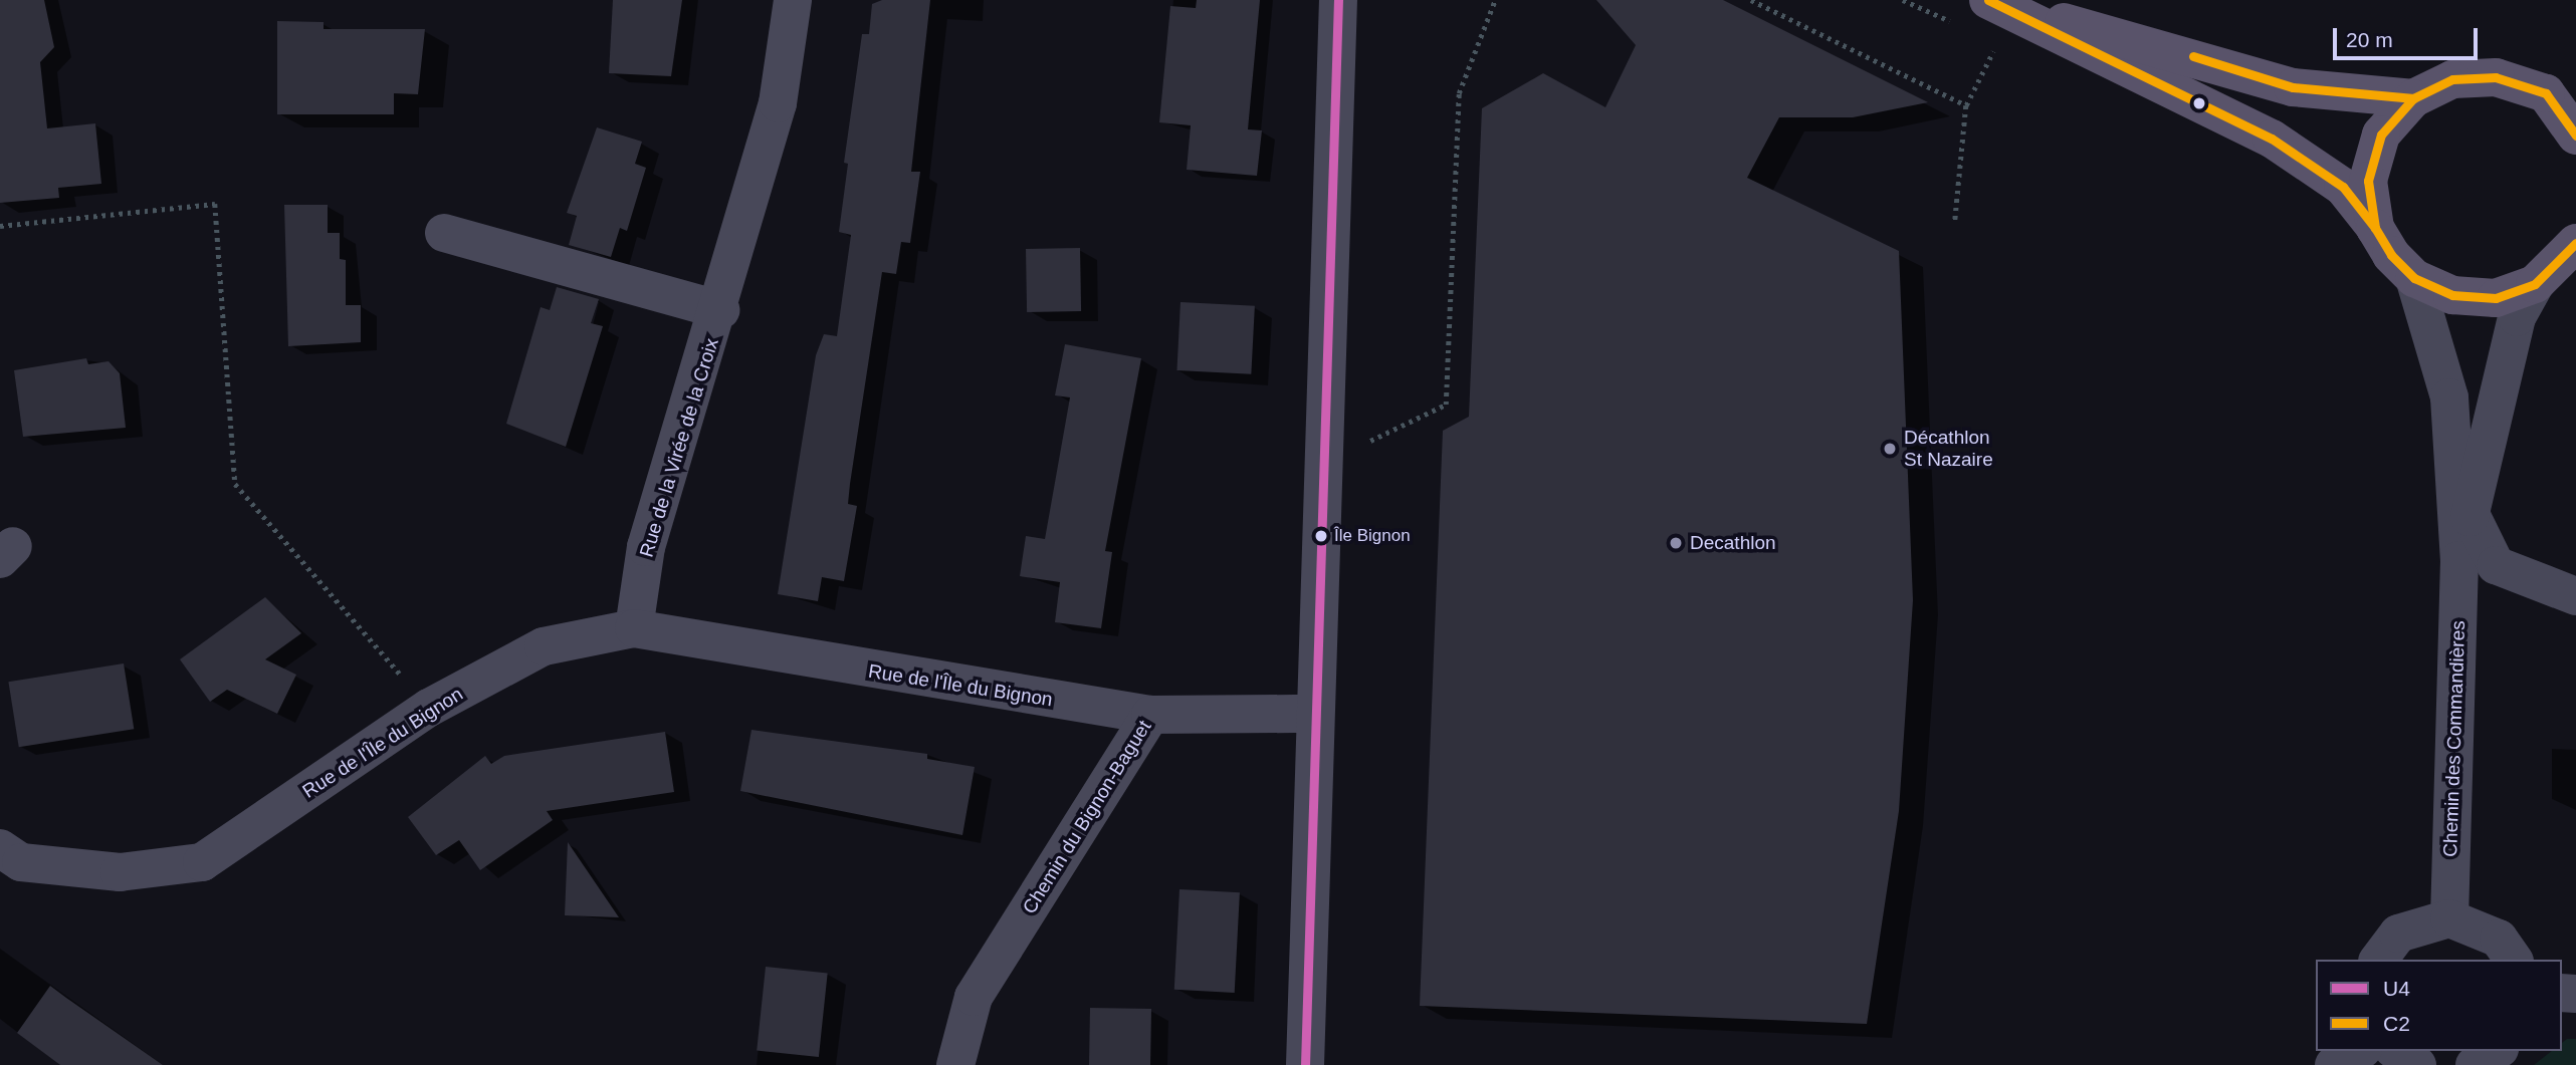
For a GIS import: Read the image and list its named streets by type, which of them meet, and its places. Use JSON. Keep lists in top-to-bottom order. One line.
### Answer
{"streets":{"street":["Rue de la Virée de la Croix","Rue de l'Île du Bignon","Chemin des Commandières","Chemin du Bignon-Baguet"]},"crossings":[["Rue de la Virée de la Croix","Rue de l'Île du Bignon"],["Rue de l'Île du Bignon","Chemin du Bignon-Baguet"]],"places":["Décathlon St Nazaire","Île Bignon","Decathlon"],"lines":["transit line U4","transit line C2"],"legend":["U4","C2"],"scale_bar":"20 m"}
